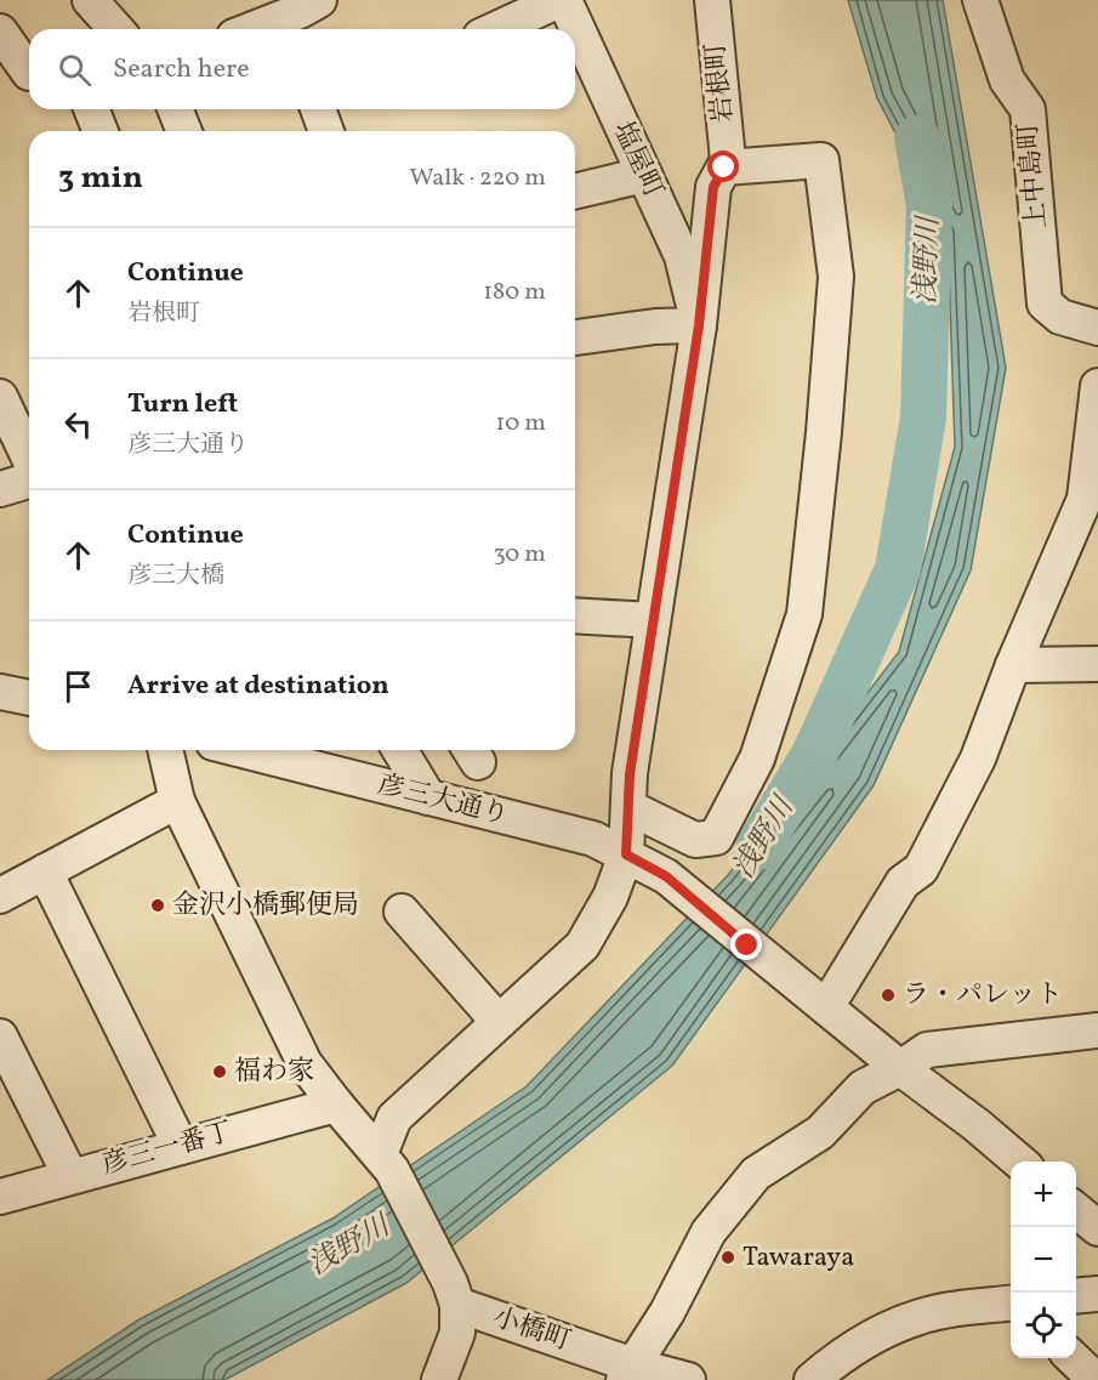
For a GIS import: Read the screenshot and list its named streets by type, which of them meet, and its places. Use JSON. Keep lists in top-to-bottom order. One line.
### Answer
{"streets":{"street":["岩根町","塩屋町","上中島町","彦三大通り","彦三一番丁","小橋町"]},"crossings":[["岩根町","塩屋町"],["岩根町","彦三大通り"]],"water":["浅野川"],"places":["金沢小橋郵便局","ラ・パレット","福わ家","Tawaraya"],"page":{"search":"Search here","heading":["3 min","Walk · 220 m"],"list":[["Continue","岩根町","180 m"],["Turn left","彦三大通り","10 m"],["Continue","彦三大橋","30 m"],"Arrive at destination"],"map_buttons":["+","−"]}}
